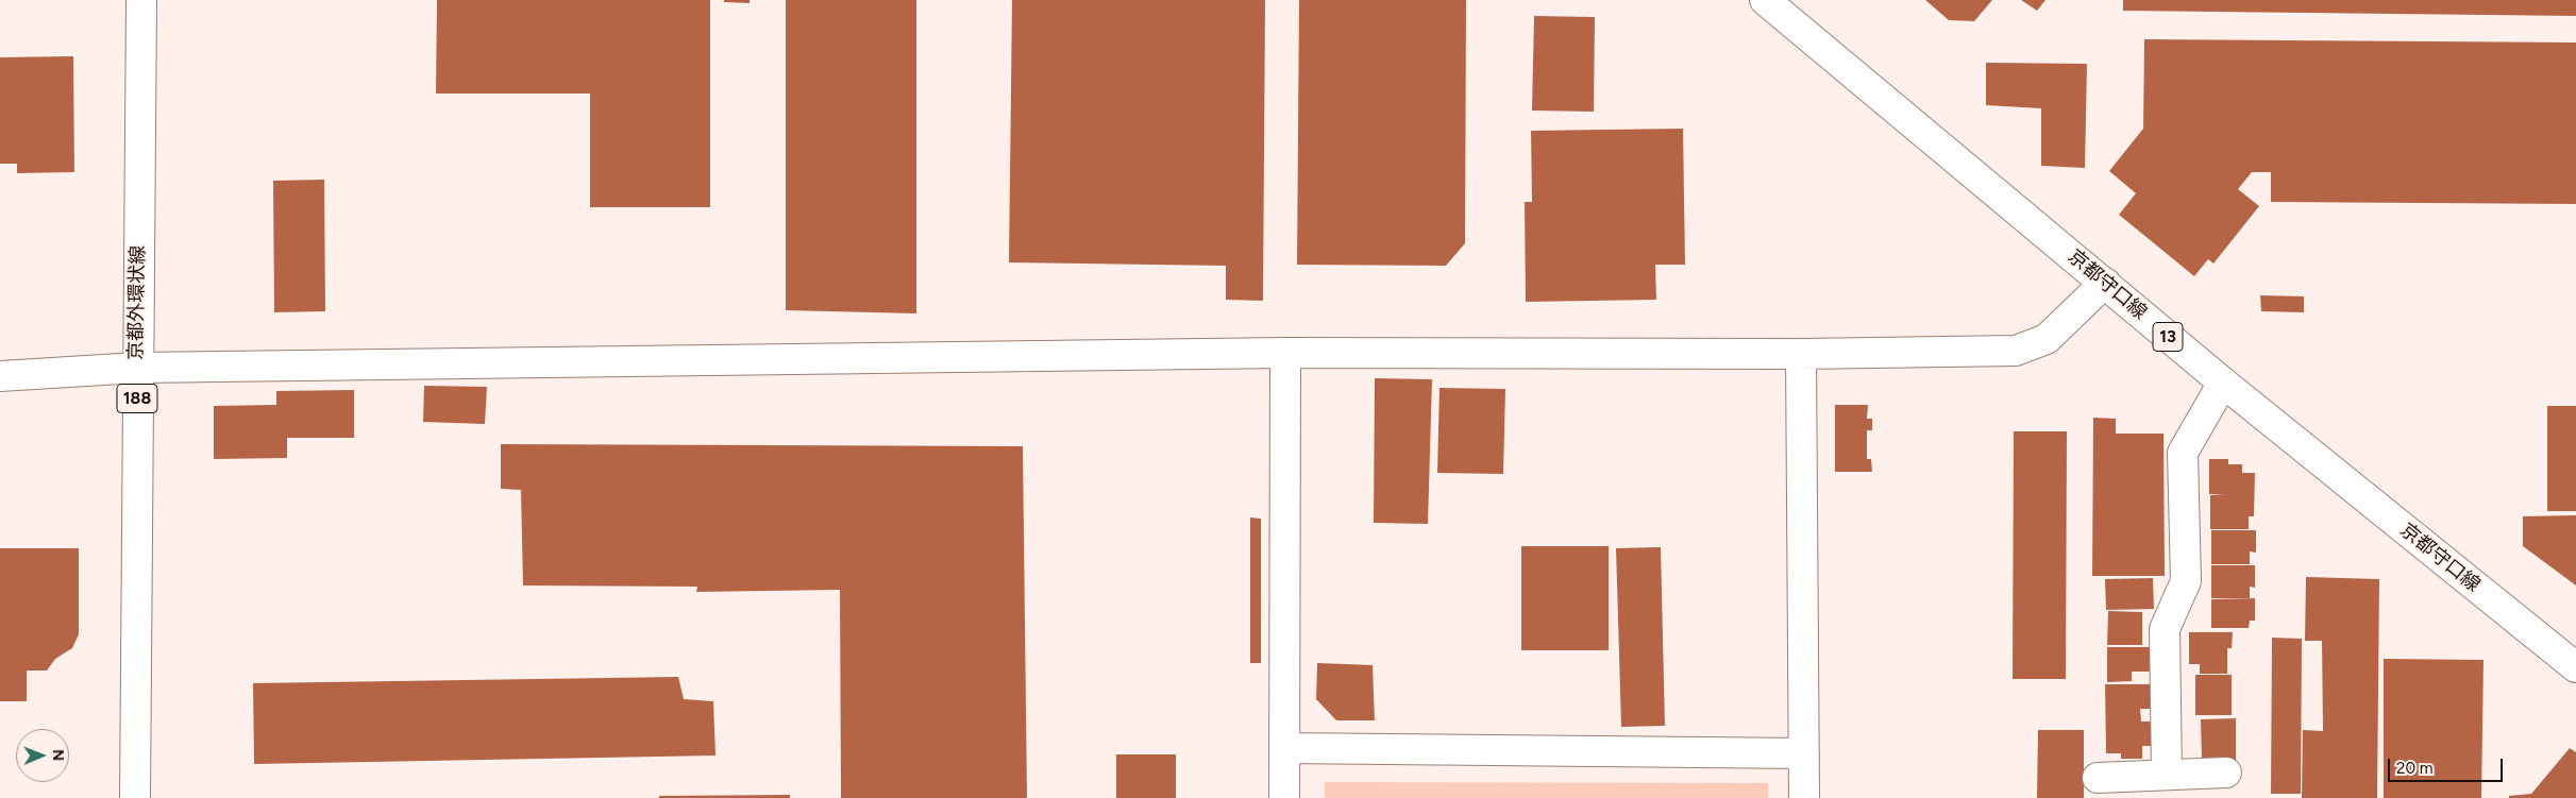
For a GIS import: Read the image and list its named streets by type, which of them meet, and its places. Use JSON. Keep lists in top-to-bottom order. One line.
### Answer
{"streets":{"street":["京都守口線","京都外環状線","13","188"]},"scale_bar":"20 m","north":"right"}
